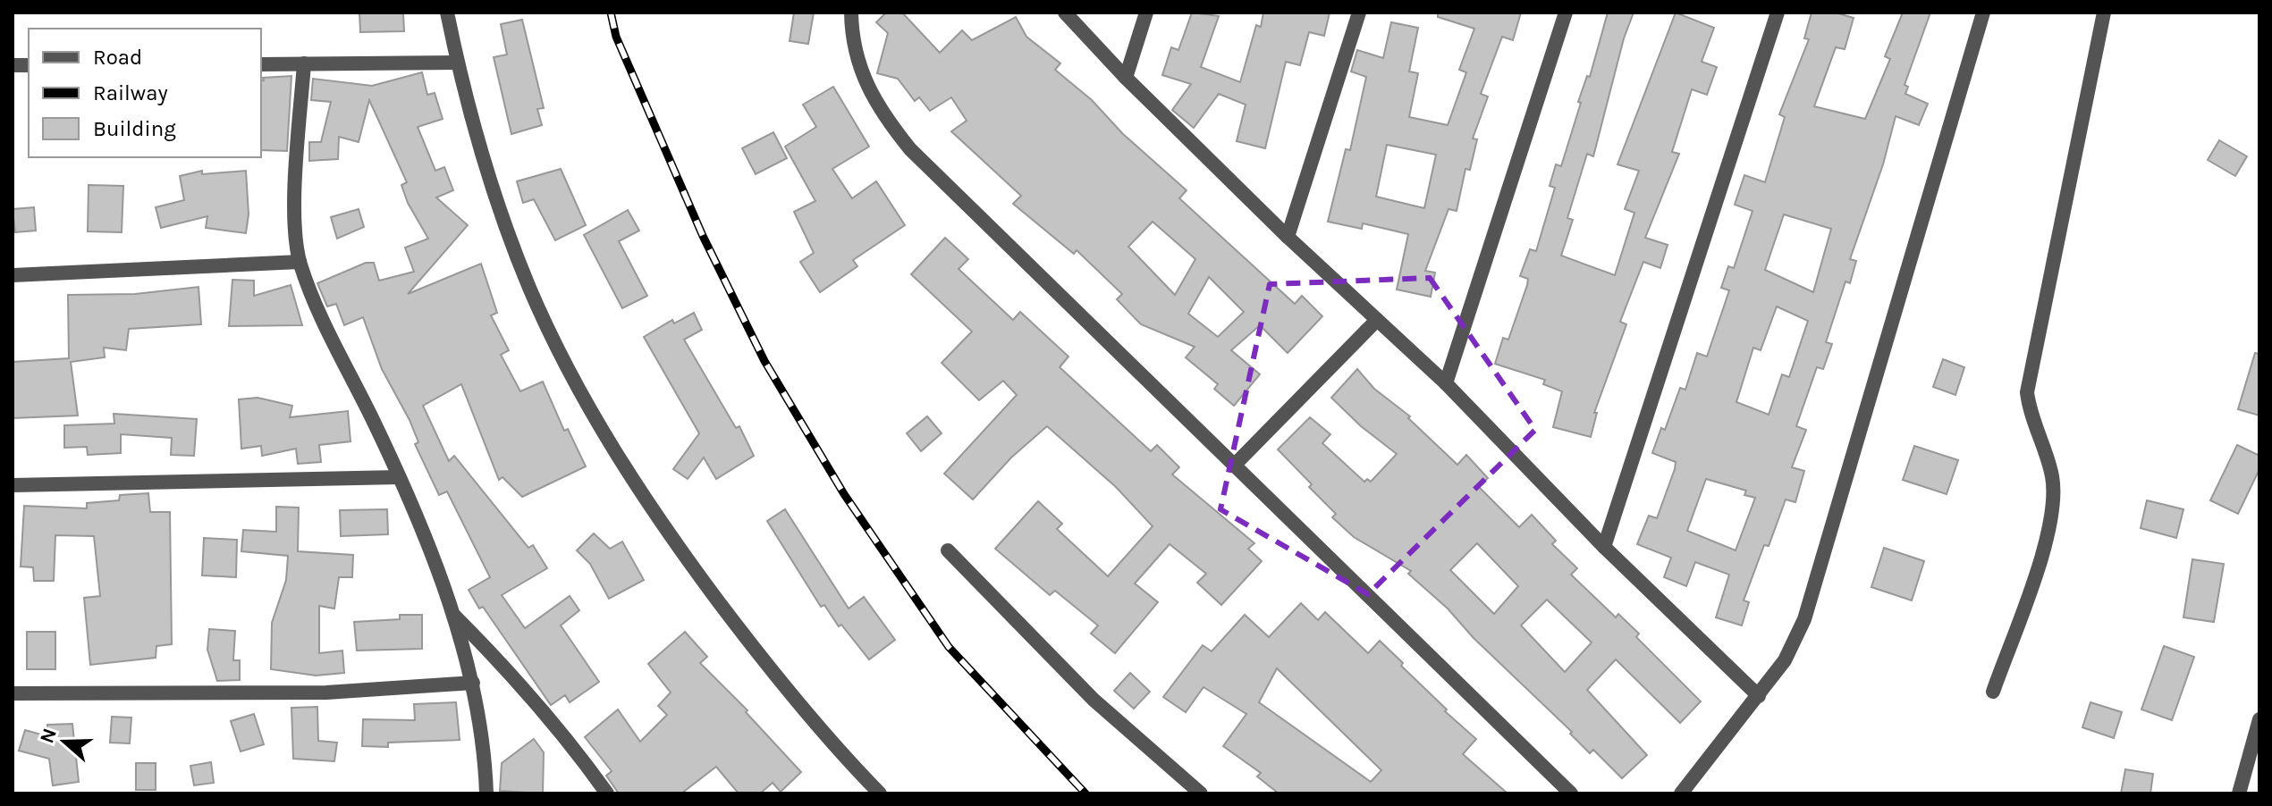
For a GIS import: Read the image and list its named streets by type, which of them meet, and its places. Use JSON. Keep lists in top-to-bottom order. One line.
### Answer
{"legend":["Road","Railway","Building"],"north":"left"}
